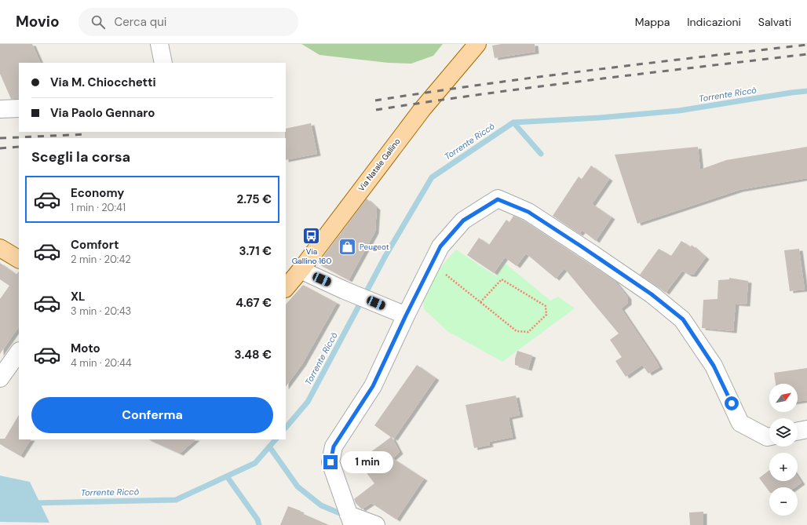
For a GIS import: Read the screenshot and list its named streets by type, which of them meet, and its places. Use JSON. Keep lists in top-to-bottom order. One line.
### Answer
{"streets":{"main road":["Via Natale Gallino"]},"water":["Torrente Riccò"],"places":{"bus stop":["Via Gallino 160"],"shop":["Peugeot"]},"north":"top right","page":{"header":"Movio","search":"Cerca qui","nav":["Mappa","Indicazioni","Salvati"],"banner":["Via M. Chiocchetti","Via Paolo Gennaro"],"heading":"Scegli la corsa","list":[{"name":"Economy","note":"1 min · 20:41","value":"2.75 €"},{"name":"Comfort","note":"2 min · 20:42","value":"3.71 €"},{"name":"XL","note":"3 min · 20:43","value":"4.67 €"},{"name":"Moto","note":"4 min · 20:44","value":"3.48 €"}],"map_buttons":["+","−"],"buttons":"Conferma","bubble":"1 min"}}
